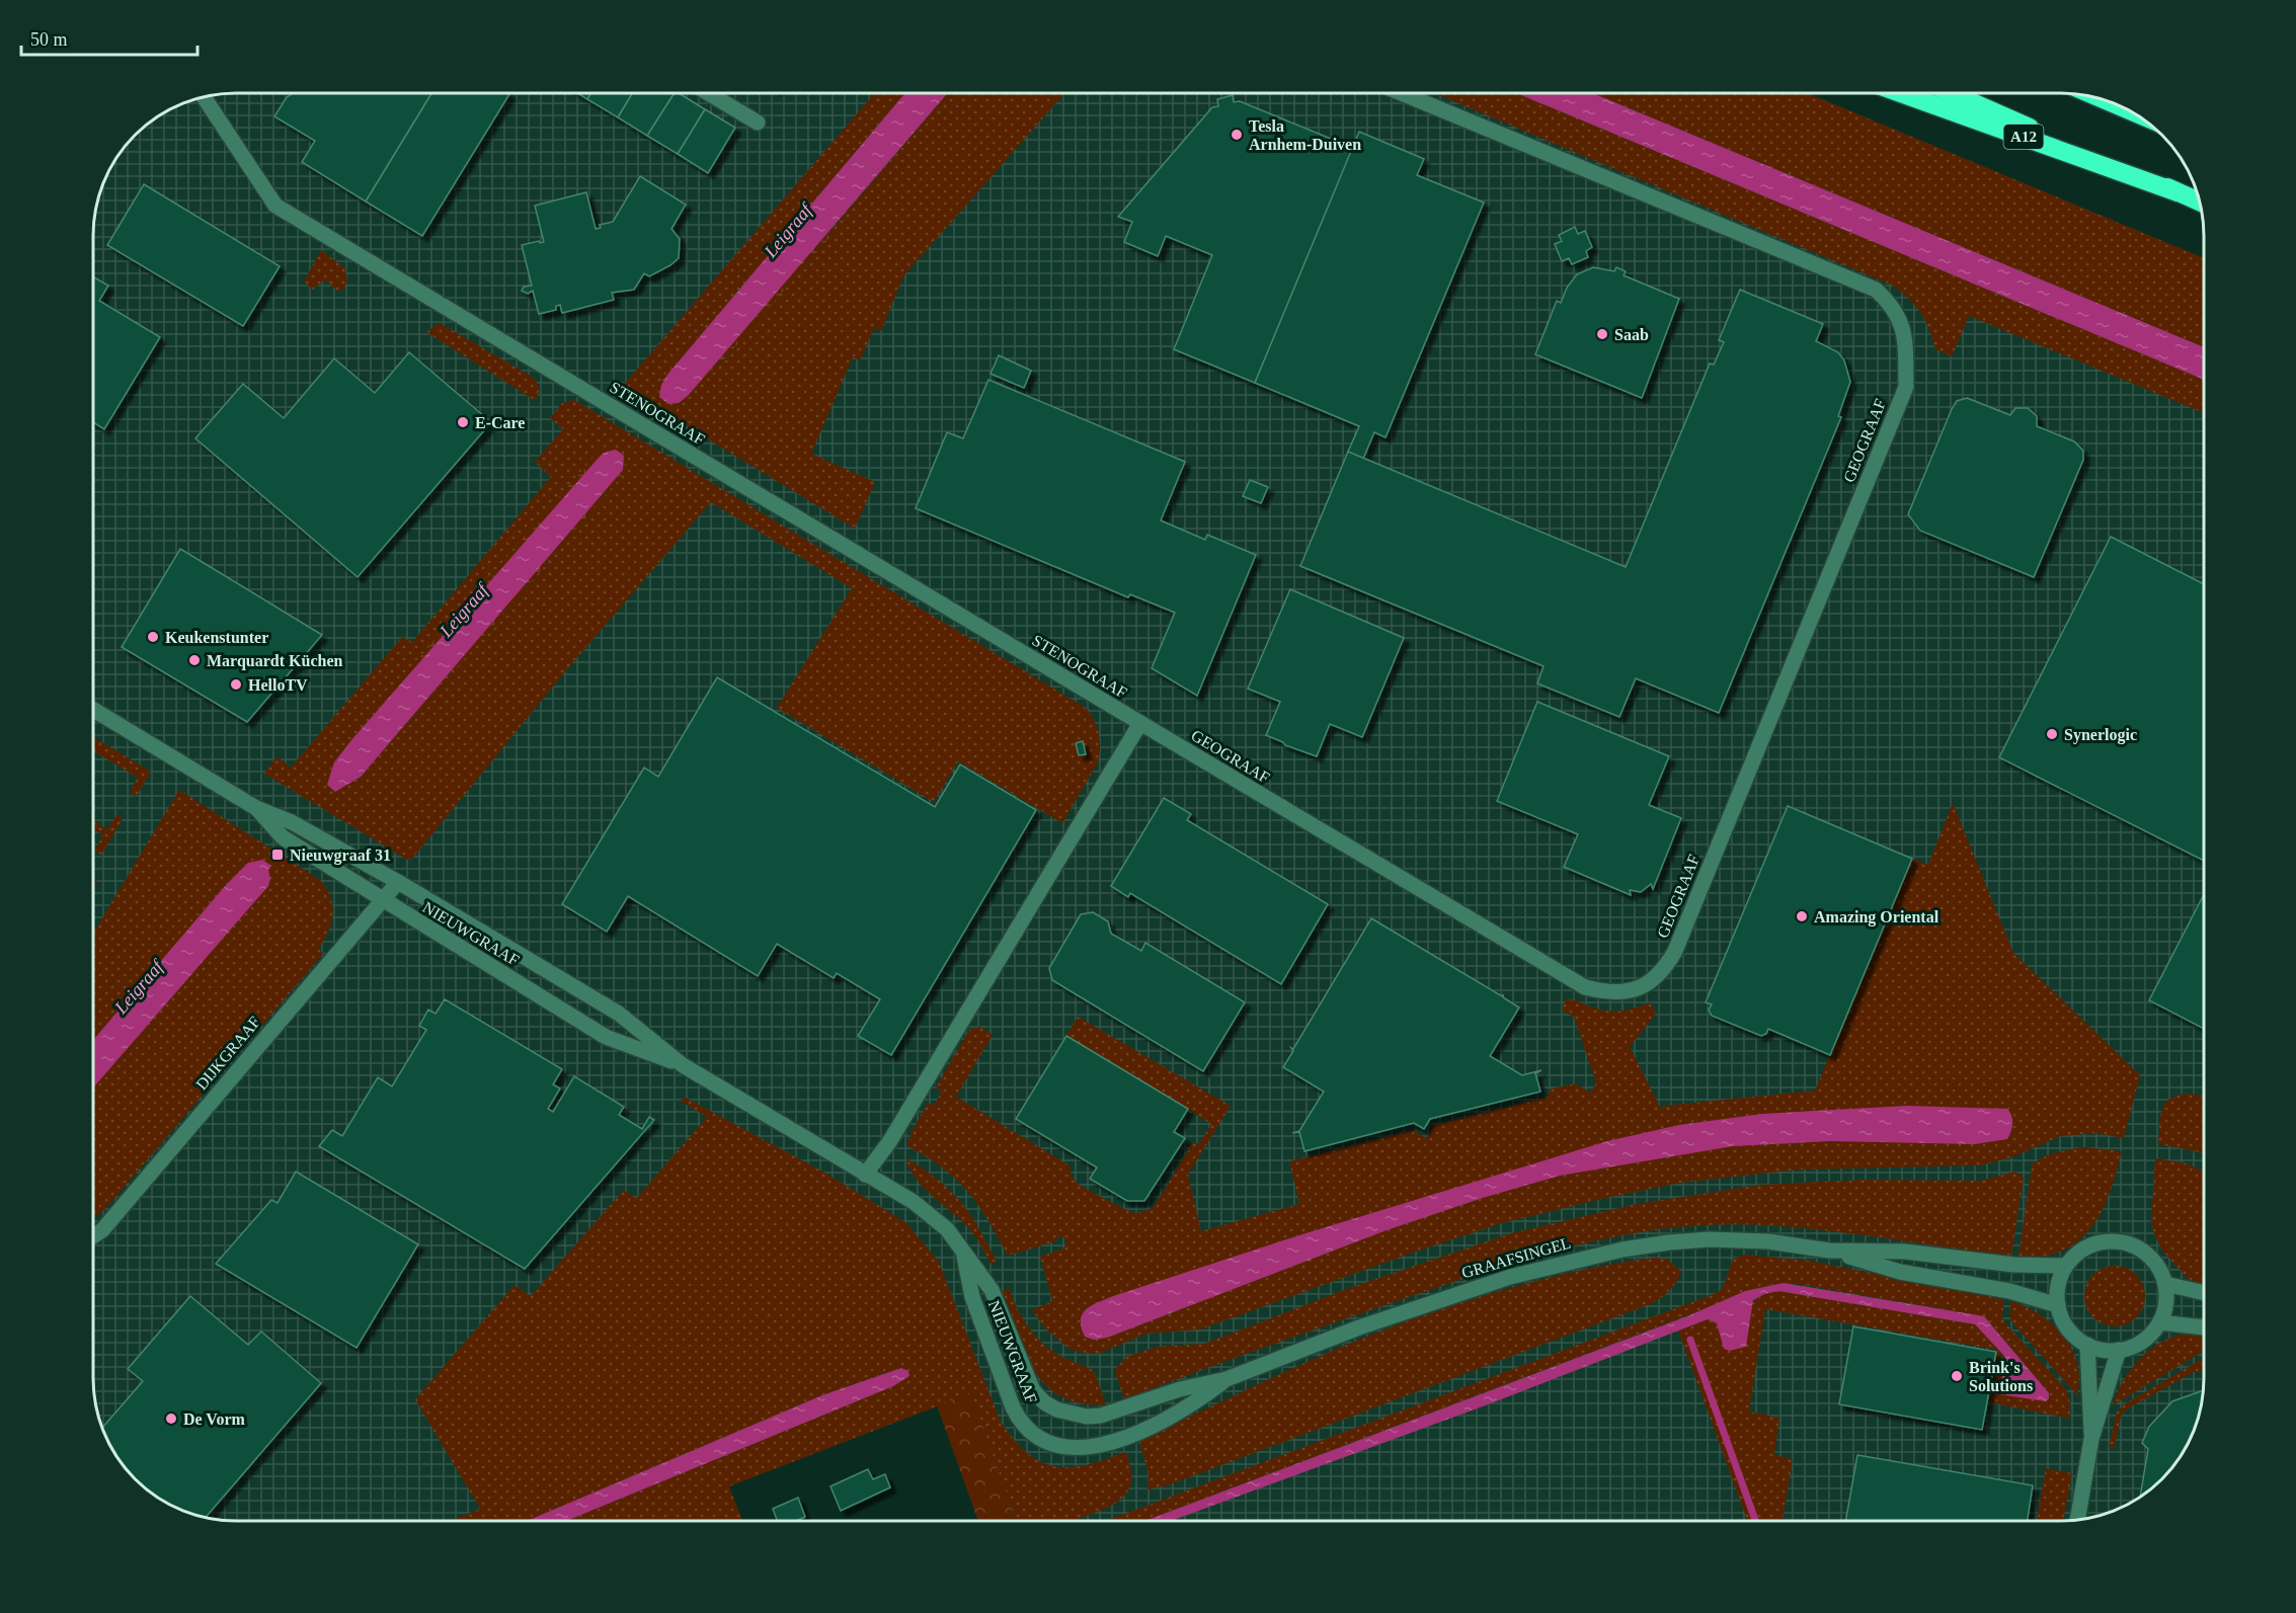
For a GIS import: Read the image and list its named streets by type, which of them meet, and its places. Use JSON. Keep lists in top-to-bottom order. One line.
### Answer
{"streets":{"highway":["A12"],"street":["STENOGRAAF","GEOGRAAF","NIEUWGRAAF","DIJKGRAAF","GRAAFSINGEL"]},"crossings":[["STENOGRAAF","GEOGRAAF"],["NIEUWGRAAF","DIJKGRAAF"],["NIEUWGRAAF","GRAAFSINGEL"]],"water":["Leigraaf"],"places":{"other":["Tesla Arnhem-Duiven","Saab","E-Care","Keukenstunter","Marquardt Küchen","HelloTV","Synerlogic","Amazing Oriental","Brink's Solutions","De Vorm"],"transit":["Nieuwgraaf 31"]},"scale_bar":"50 m"}
